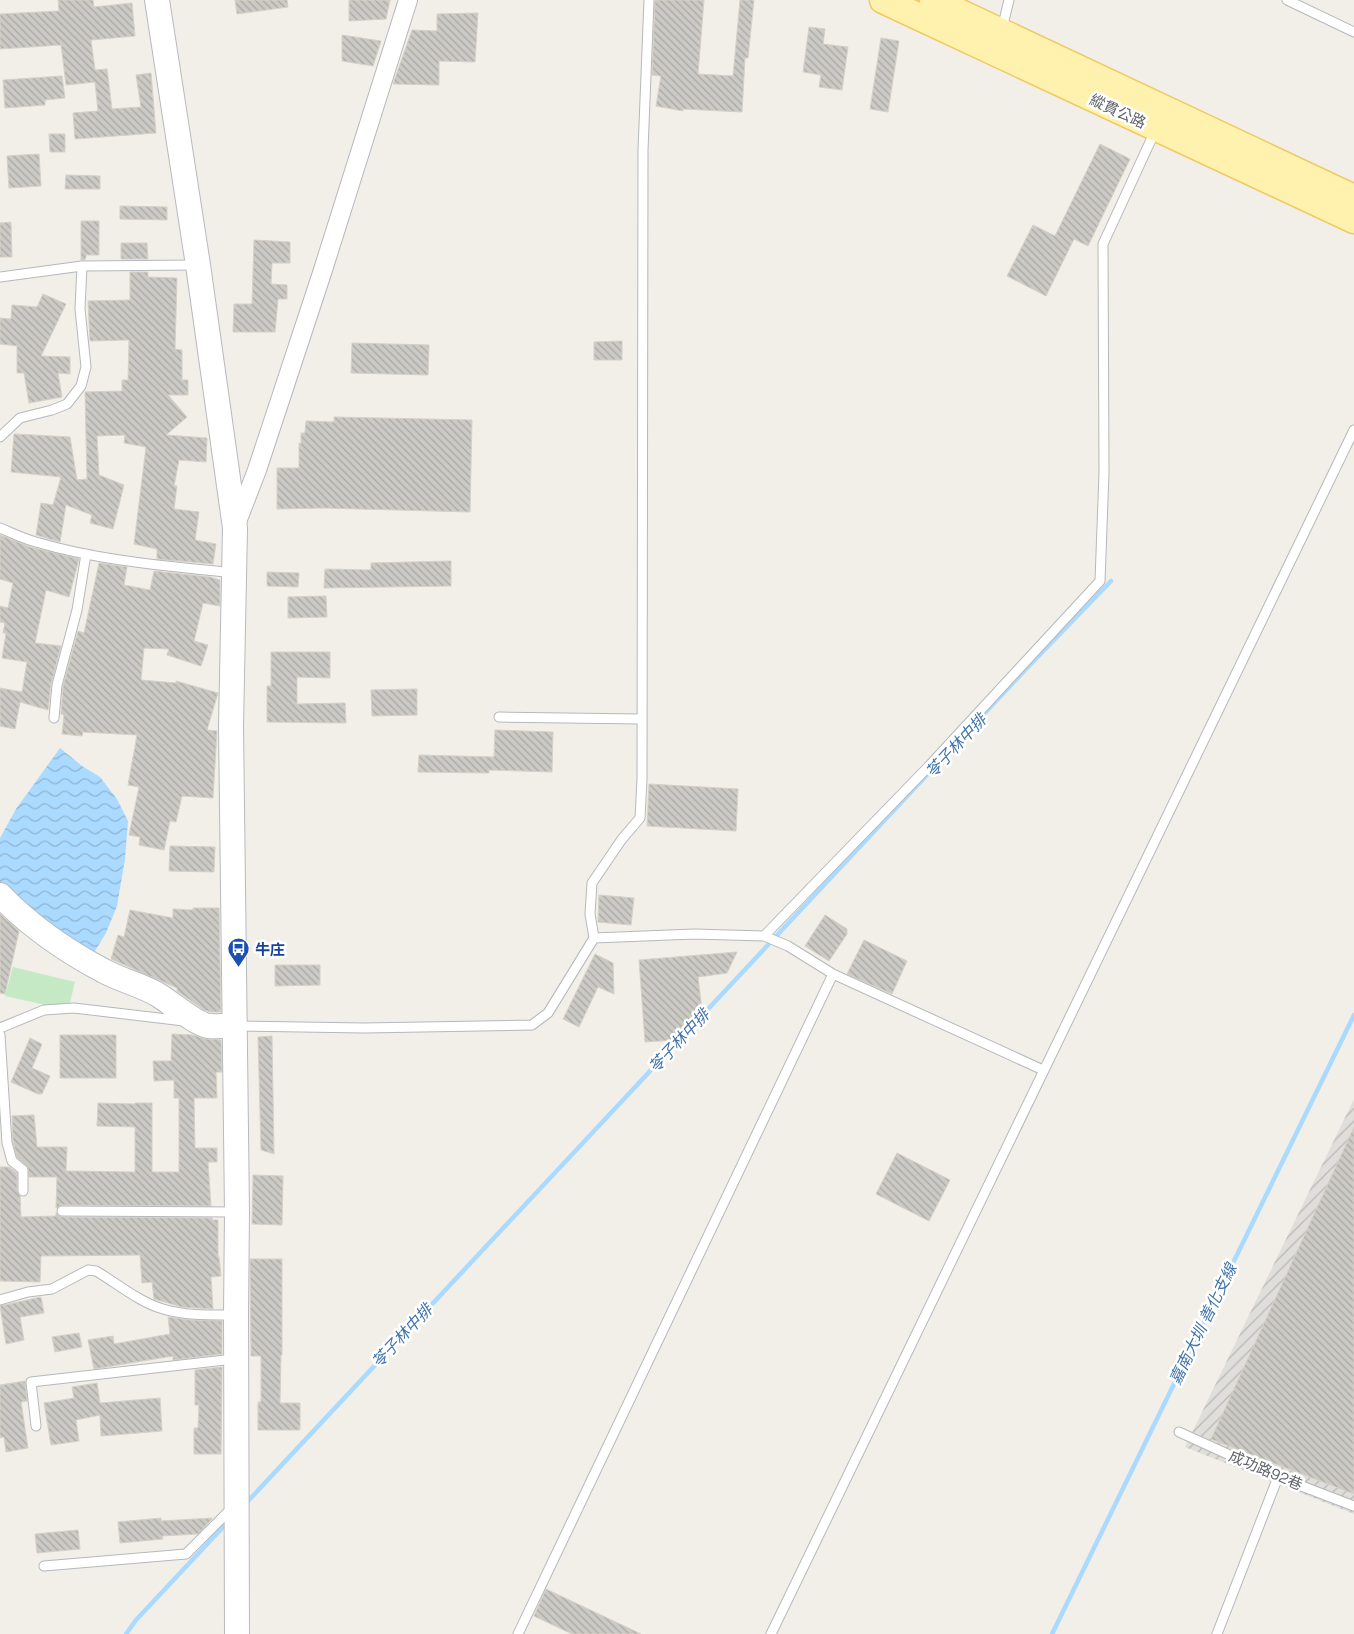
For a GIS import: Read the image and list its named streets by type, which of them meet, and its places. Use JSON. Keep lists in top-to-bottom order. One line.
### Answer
{"streets":{"main road":["縱貫公路"],"lane":["成功路92巷"]},"water":["苓子林中排","嘉南大圳 善化支線"],"places":{"bus stop":["牛庄"]}}
